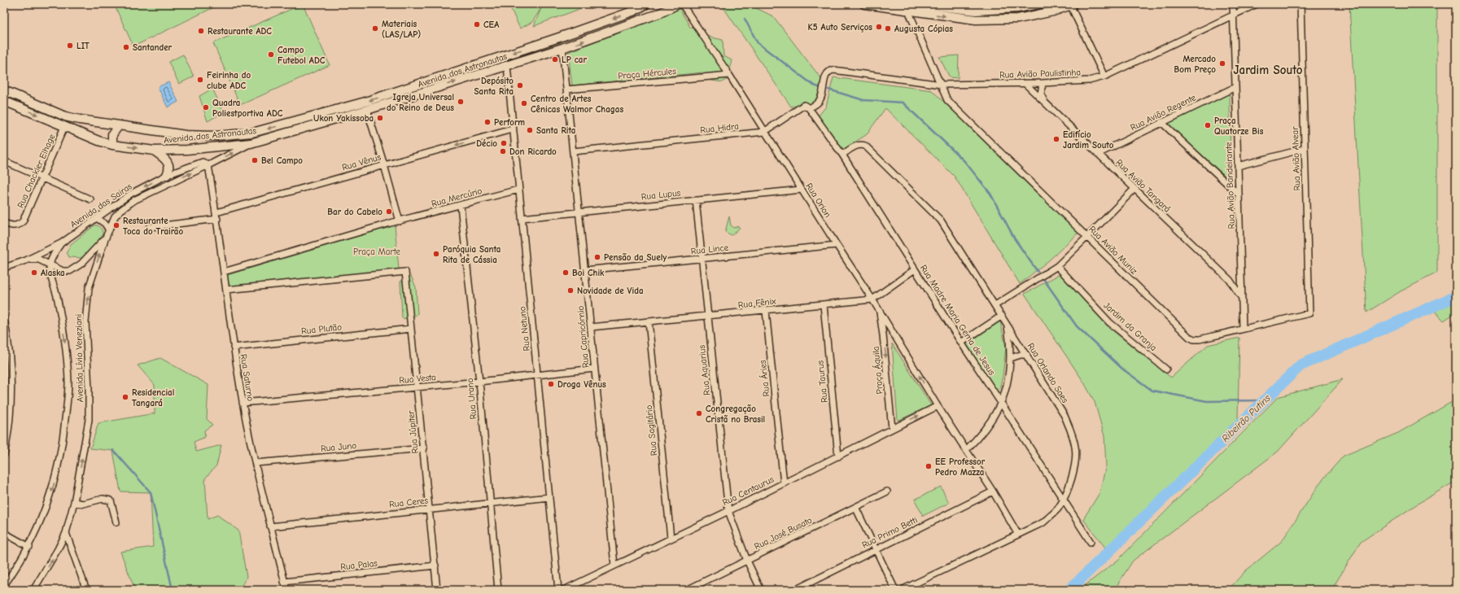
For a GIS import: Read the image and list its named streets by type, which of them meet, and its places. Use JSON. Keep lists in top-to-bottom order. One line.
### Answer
{"streets":{"main road":["Avenida dos Astronautas"],"street":["Praça Hércules","Rua Avião Paulistinha","Rua Avião Regente","Rua Hidra","Rua Avião Alvear","Rua Vênus","Rua Chackler Elhage","Rua Avião Tangará","Rua Avião Bandeirante","Rua Lupus","Rua Mercúrio","Rua Orion","Avenida das Sairas","Rua Lince","Rua Avião Muniz","Rua Fênix","Rua Madre Maria Gema de Jesus","Jardim da Granja","Rua Plutão","Rua Netuno","Rua Capricórnio","Avenida Lívio Veneziani","Rua Aquarius","Praça Áquila","Rua Orlando Saes","Rua Saturno","Rua Vesta","Rua Áries","Rua Taurus","Rua Urano","Rua Sagitário","Rua Júpiter","Rua Juno","Rua Centaurus","Rua Ceres","Rua Primo Betti","Rua José Busato","Rua Palas"]},"crossings":[["Avenida dos Astronautas","Rua Chackler Elhage"],["Avenida dos Astronautas","Rua Netuno"],["Avenida dos Astronautas","Rua Capricórnio"],["Avenida dos Astronautas","Avenida Lívio Veneziani"],["Praça Hércules","Rua Orion"],["Praça Hércules","Rua Capricórnio"],["Rua Avião Paulistinha","Rua Hidra"],["Rua Avião Paulistinha","Rua Avião Tangará"],["Rua Avião Paulistinha","Rua Avião Bandeirante"],["Rua Avião Paulistinha","Rua Avião Muniz"],["Rua Avião Paulistinha","Rua Madre Maria Gema de Jesus"],["Rua Avião Regente","Rua Avião Tangará"],["Rua Avião Regente","Rua Avião Bandeirante"],["Rua Hidra","Rua Orion"],["Rua Hidra","Rua Madre Maria Gema de Jesus"],["Rua Hidra","Rua Capricórnio"],["Rua Avião Alvear","Rua Avião Muniz"],["Rua Vênus","Rua Netuno"],["Rua Vênus","Rua Saturno"],["Rua Avião Tangará","Rua Avião Bandeirante"],["Rua Avião Bandeirante","Rua Avião Muniz"],["Rua Lupus","Rua Orion"],["Rua Lupus","Rua Netuno"],["Rua Lupus","Rua Capricórnio"],["Rua Lupus","Rua Aquarius"],["Rua Mercúrio","Rua Netuno"],["Rua Mercúrio","Rua Urano"],["Rua Orion","Rua Lince"],["Rua Orion","Rua Fênix"],["Rua Orion","Praça Áquila"],["Rua Orion","Rua Orlando Saes"],["Rua Orion","Rua Centaurus"],["Rua Orion","Rua Primo Betti"],["Avenida das Sairas","Avenida Lívio Veneziani"],["Avenida das Sairas","Rua Saturno"],["Rua Lince","Rua Capricórnio"],["Rua Lince","Rua Aquarius"],["Rua Fênix","Rua Madre Maria Gema de Jesus"],["Rua Fênix","Rua Capricórnio"],["Rua Fênix","Rua Aquarius"],["Rua Fênix","Rua Áries"],["Rua Fênix","Rua Taurus"],["Rua Fênix","Rua Sagitário"],["Rua Madre Maria Gema de Jesus","Rua Orlando Saes"],["Rua Plutão","Rua Saturno"],["Rua Plutão","Rua Júpiter"],["Rua Netuno","Rua Vesta"],["Rua Netuno","Rua Ceres"],["Rua Capricórnio","Rua Vesta"],["Rua Capricórnio","Rua Centaurus"],["Avenida Lívio Veneziani","Rua Saturno"],["Rua Aquarius","Rua Centaurus"],["Rua Aquarius","Rua José Busato"],["Praça Áquila","Rua Centaurus"],["Rua Saturno","Rua Vesta"],["Rua Saturno","Rua Júpiter"],["Rua Saturno","Rua Juno"],["Rua Saturno","Rua Ceres"],["Rua Saturno","Rua Palas"],["Rua Vesta","Rua Urano"],["Rua Vesta","Rua Júpiter"],["Rua Áries","Rua Centaurus"],["Rua Taurus","Rua Centaurus"],["Rua Urano","Rua Ceres"],["Rua Sagitário","Rua Centaurus"],["Rua Júpiter","Rua Juno"],["Rua Júpiter","Rua Ceres"],["Rua Júpiter","Rua Palas"]],"one_way":["Rua Vênus","Avenida das Sairas","Avenida Lívio Veneziani","Praça Áquila"],"districts":["Jardim Souto"],"water":["Ribeirão Putins"],"parks":["Praça Marte"],"places":["CEA","K5 Auto Serviços","Materiais (LAS/LAP)","Augusta Cópias","Restaurante ADC","LIT","Santander","Campo Futebol ADC","LP car","Mercado Bom Preço","Feirinha do clube ADC","Depósito Santa Rita","Igreja Universal do Reino de Deus","Centro de Artes Cênicas Walmor Chagas","Quadra Poliestportiva ADC","Ukon Yakissoba","Perform","Praça Quatorze Bis","Santa Rita","Edifício Jardim Souto","Décio","Don Ricardo","Bel Campo","Bar do Cabelo","Restaurante Toca do Trairão","Paróquia Santa Rita de Cássia","Pensão da Suely","Alaska","Boi Chik","Novidade de Vida","Droga Vênus","Residencial Tangará","Congregação Cristã no Brasil","EE Professor Pedro Mazza"]}
